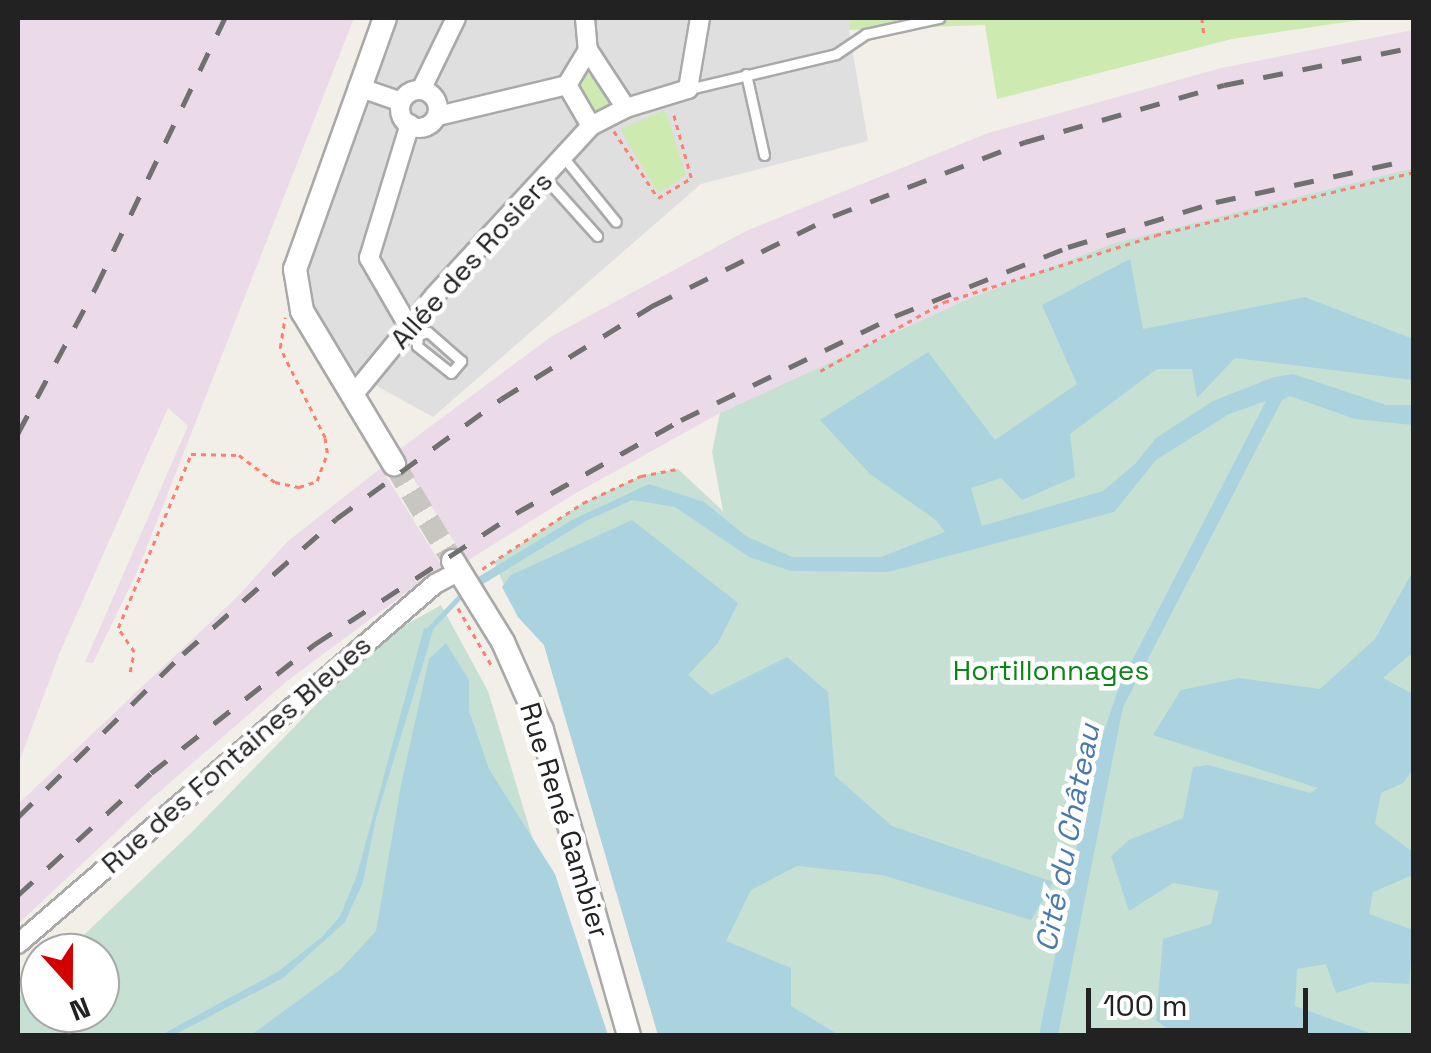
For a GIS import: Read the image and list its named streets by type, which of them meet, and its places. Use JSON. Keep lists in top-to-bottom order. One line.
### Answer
{"streets":{"street":["Allée des Rosiers","Rue des Fontaines Bleues","Rue René Gambier"]},"crossings":[["Rue des Fontaines Bleues","Rue René Gambier"]],"water":["Cité du Château"],"parks":["Hortillonnages"],"scale_bar":"100 m","north":"bottom"}
